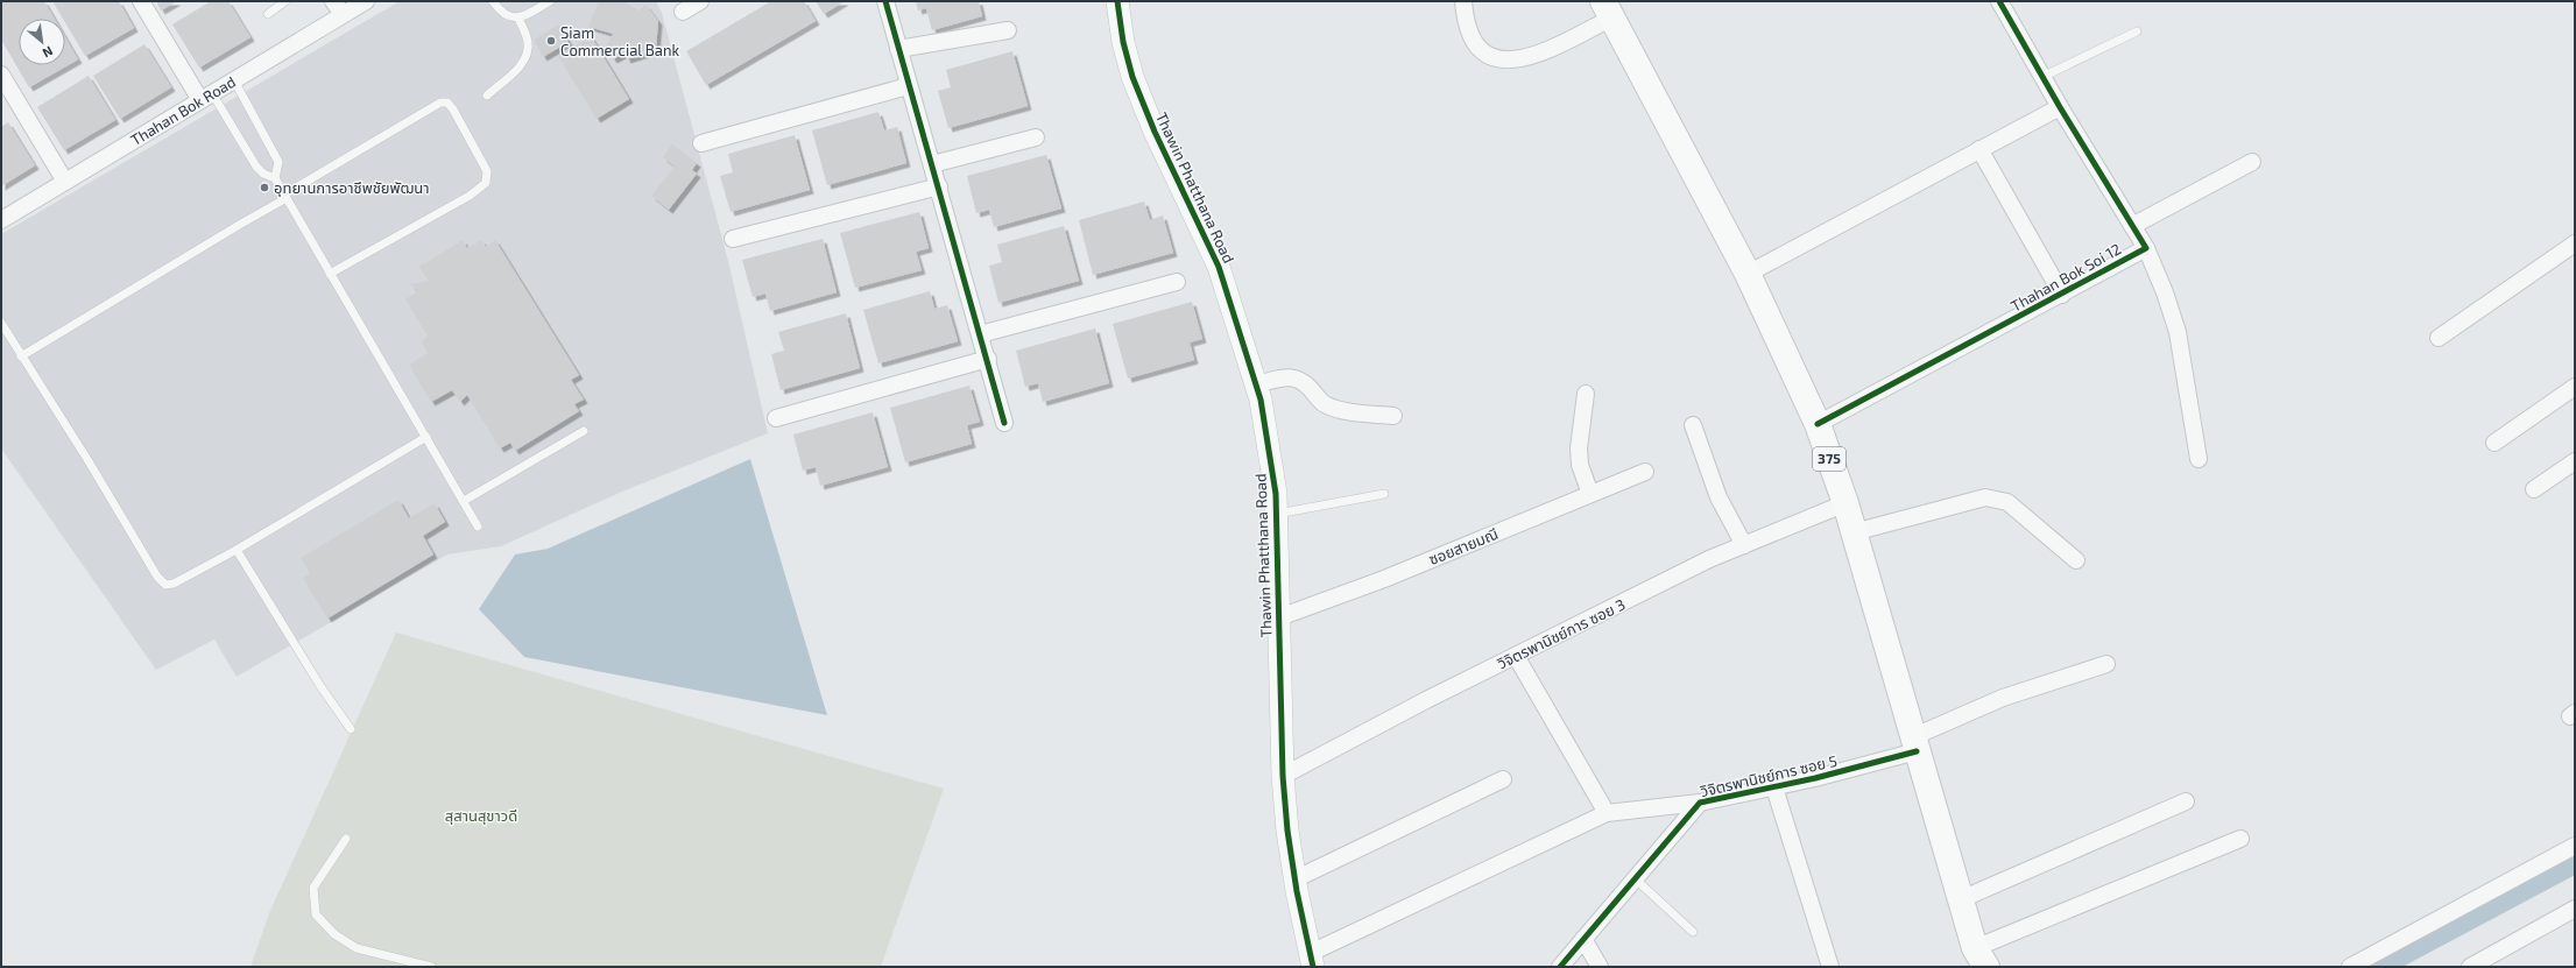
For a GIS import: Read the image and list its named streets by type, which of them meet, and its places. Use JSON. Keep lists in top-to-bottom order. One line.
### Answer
{"streets":{"main road":["375"],"street":["Thahan Bok Road","Thawin Phatthana Road","Thahan Bok Soi 12","ซอยสายมณี","วิจิตรพานิชย์การ ซอย 3","วิจิตรพานิชย์การ ซอย 5"]},"crossings":[["Thawin Phatthana Road","ซอยสายมณี"],["Thawin Phatthana Road","วิจิตรพานิชย์การ ซอย 3"],["Thahan Bok Soi 12","375"],["375","วิจิตรพานิชย์การ ซอย 3"],["375","วิจิตรพานิชย์การ ซอย 5"]],"parks":["สุสานสุขาวดี"],"places":["Siam Commercial Bank","อุทยานการอาชีพชัยพัฒนา"],"north":"bottom right"}
